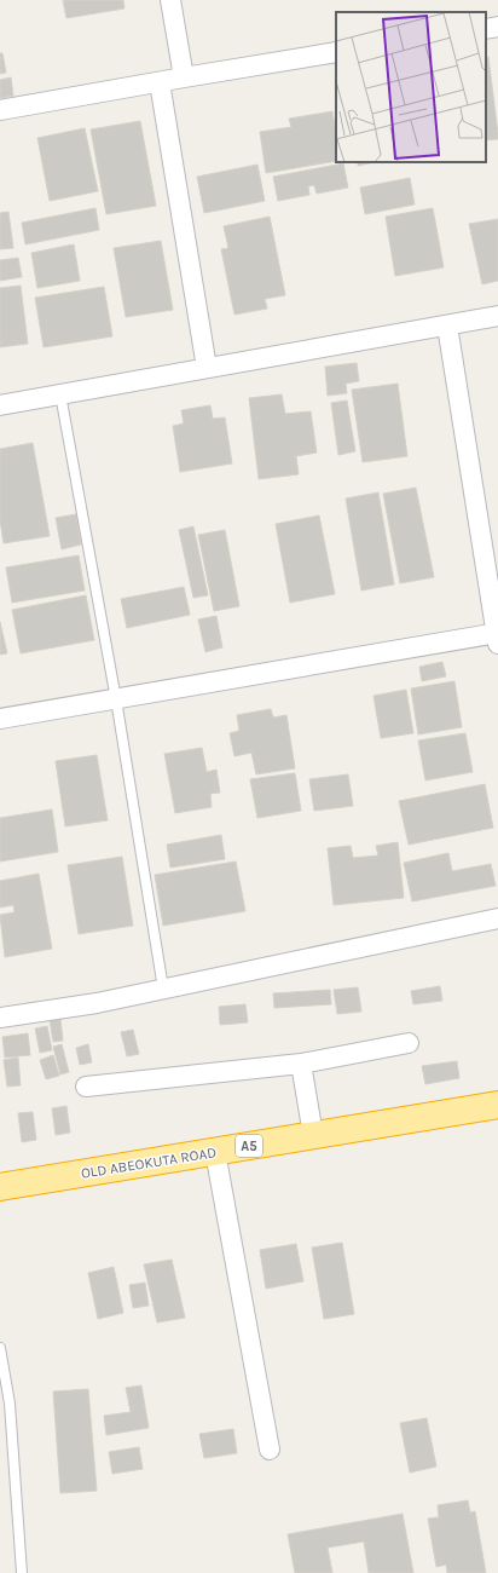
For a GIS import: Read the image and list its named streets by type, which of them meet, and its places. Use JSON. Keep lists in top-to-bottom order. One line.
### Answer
{"streets":{"highway":["A5","OLD ABEOKUTA ROAD"]}}
